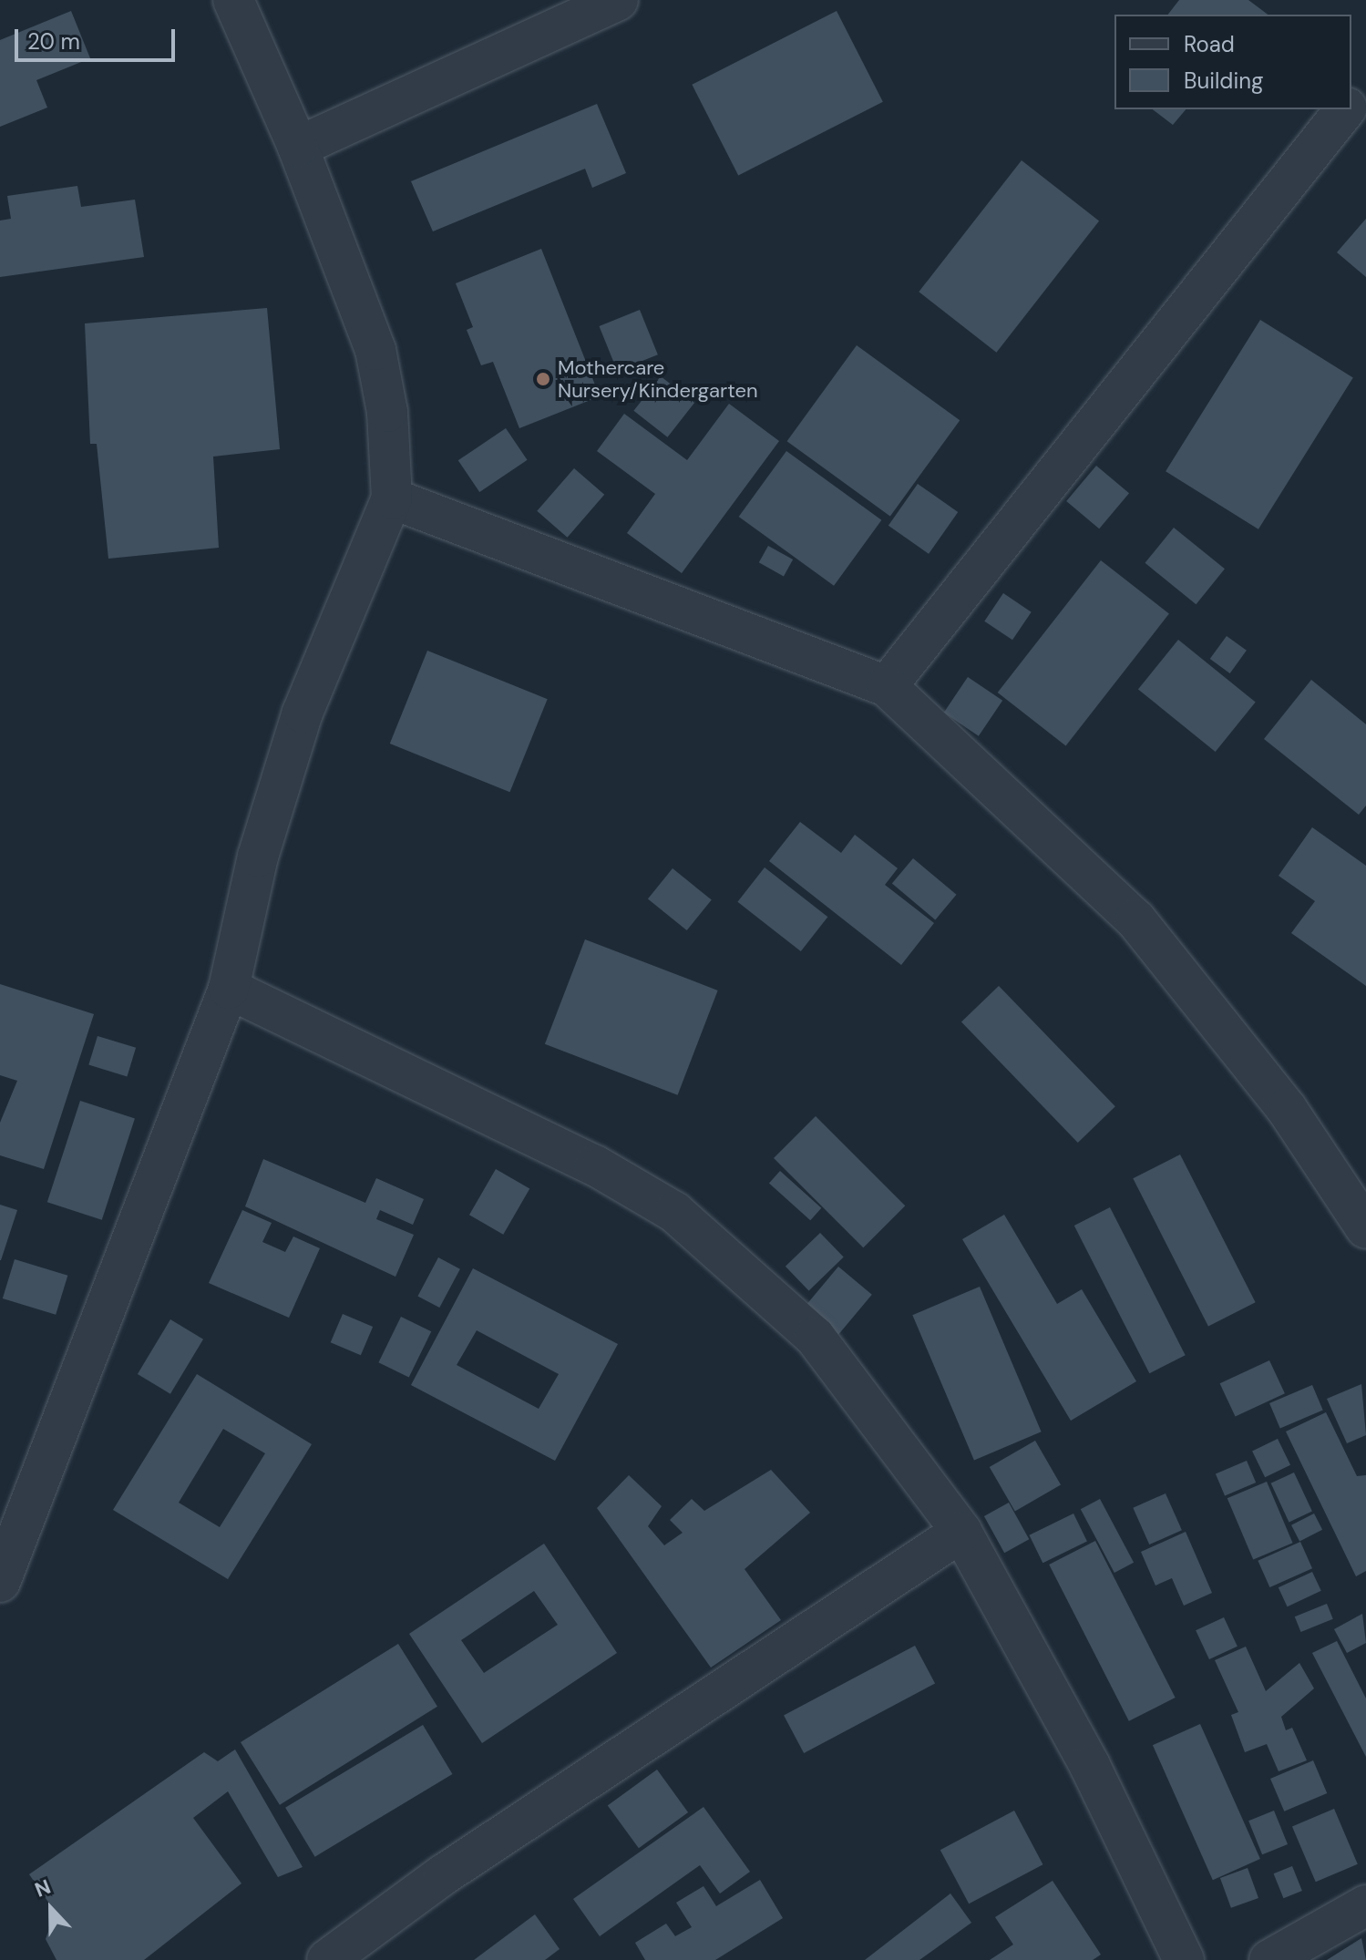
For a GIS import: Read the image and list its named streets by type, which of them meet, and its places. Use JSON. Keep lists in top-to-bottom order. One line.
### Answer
{"places":["Mothercare Nursery/Kindergarten"],"legend":["Road","Building"],"scale_bar":"20 m","north":"top"}
